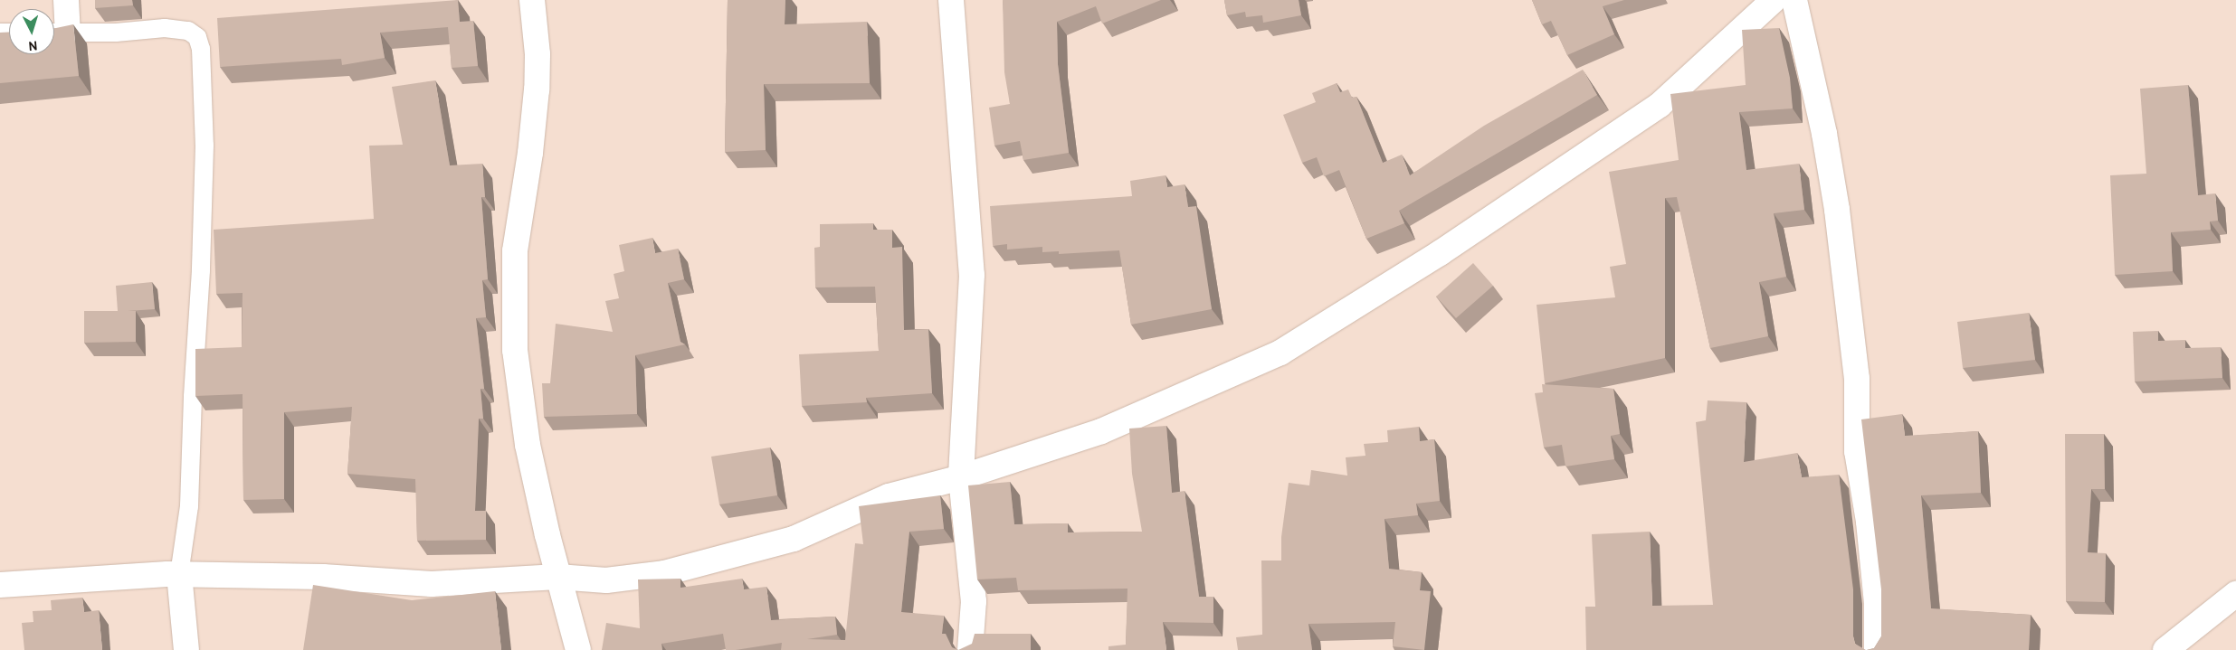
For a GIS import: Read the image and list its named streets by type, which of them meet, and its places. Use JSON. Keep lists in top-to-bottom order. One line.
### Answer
{"north":"bottom"}
